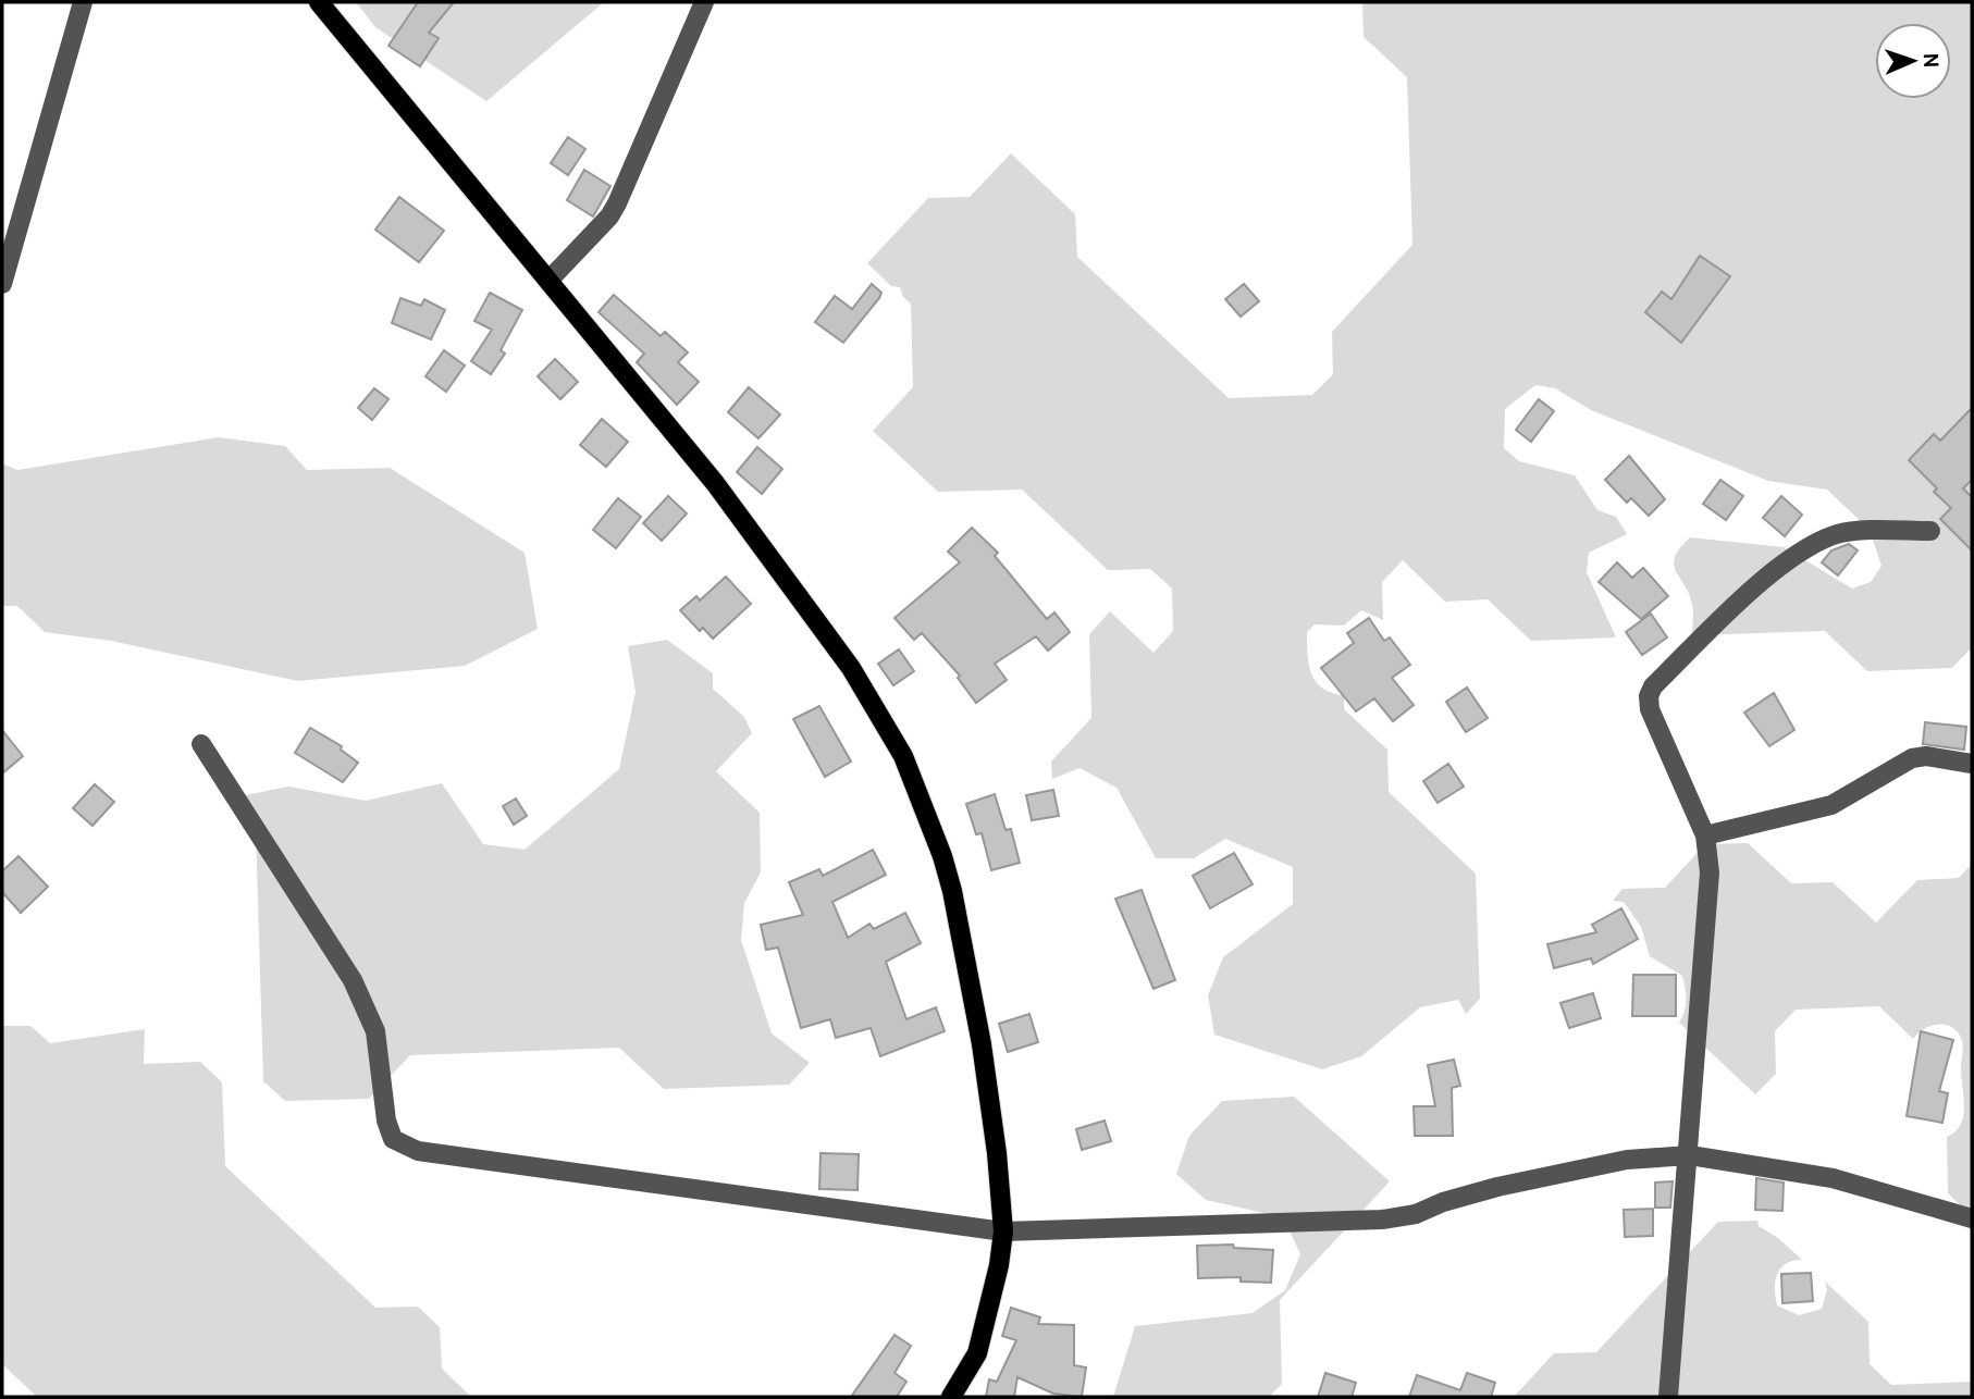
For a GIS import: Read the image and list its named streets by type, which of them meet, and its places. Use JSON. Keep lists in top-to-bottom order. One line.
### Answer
{"north":"right"}
